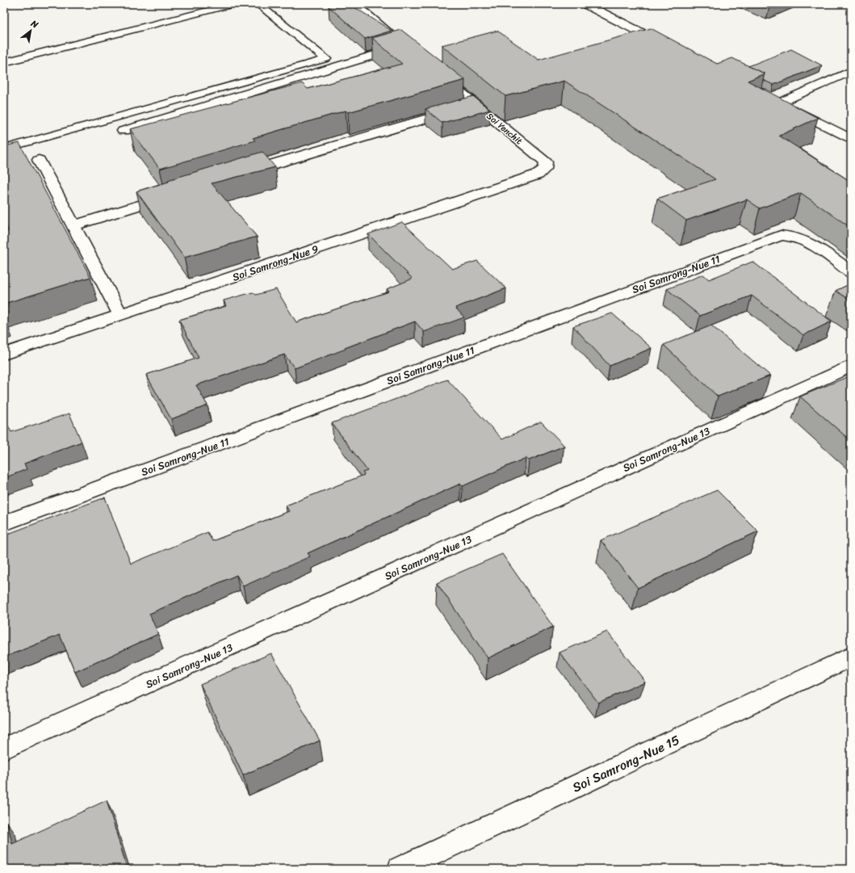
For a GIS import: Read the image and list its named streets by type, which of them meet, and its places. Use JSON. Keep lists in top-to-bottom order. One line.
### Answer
{"streets":{"street":["Soi Yenchit","Soi Samrong-Nue 9","Soi Samrong-Nue 11","Soi Samrong-Nue 13","Soi Samrong-Nue 15"]},"crossings":[["Soi Yenchit","Soi Samrong-Nue 9"]],"north":"top right"}
